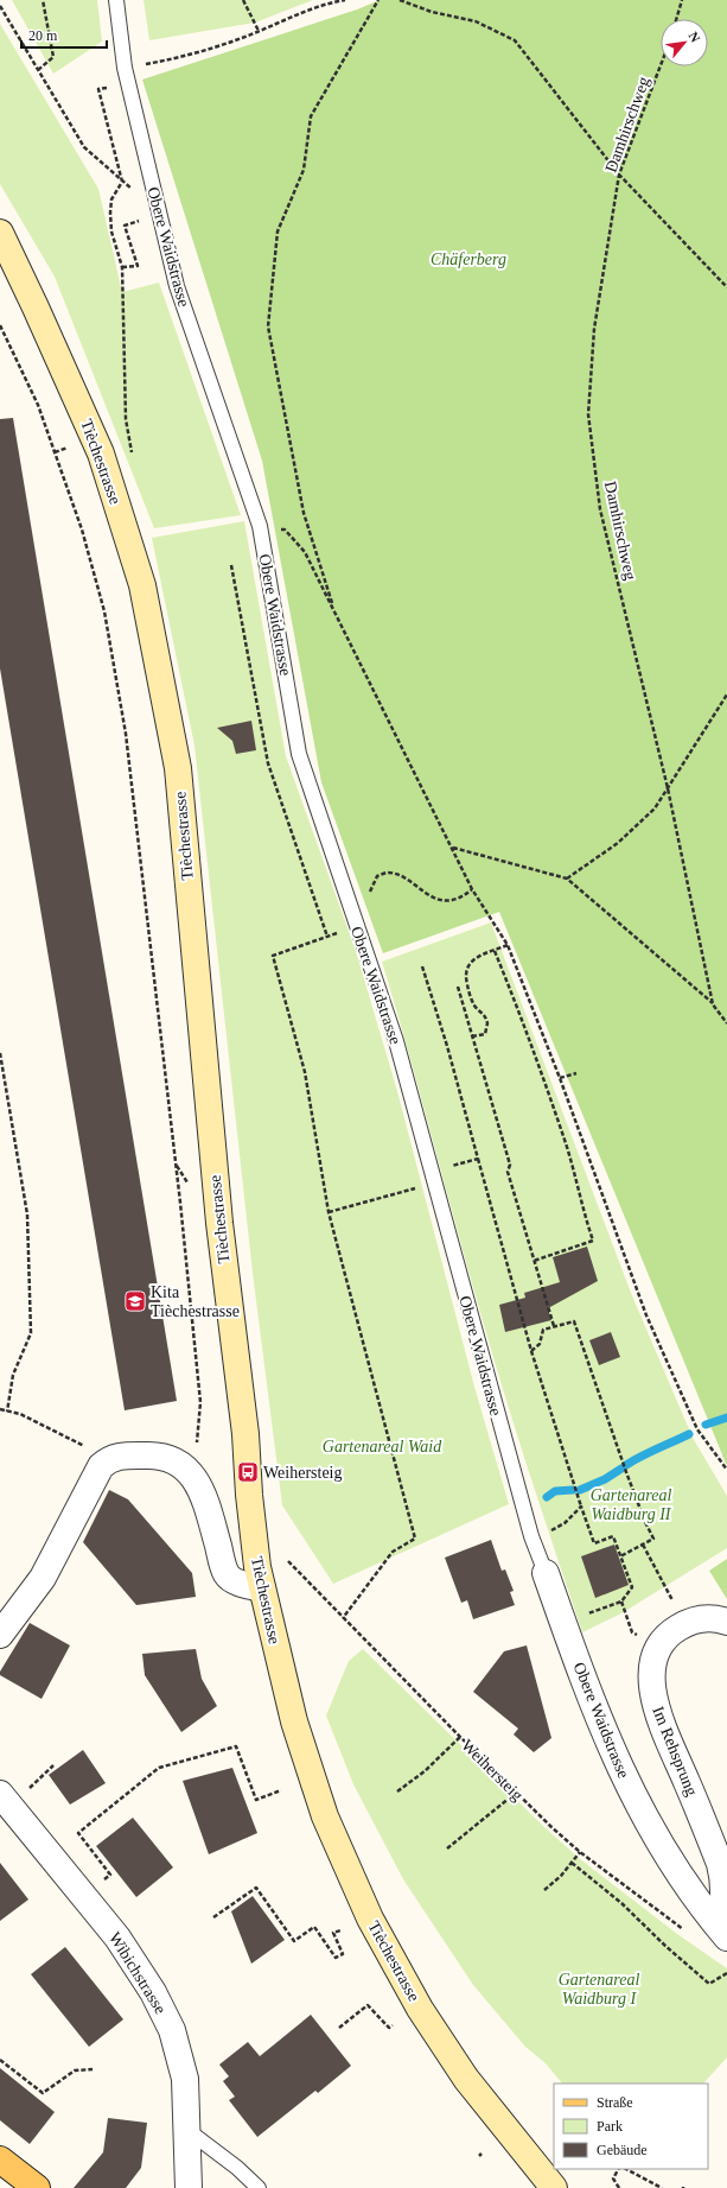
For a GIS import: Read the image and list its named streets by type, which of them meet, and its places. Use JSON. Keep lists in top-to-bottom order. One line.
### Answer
{"streets":{"street":["Obere Waidstrasse","Tièchestrasse","Im Rehsprung","Wibichstrasse"],"path":["Damhirschweg","Weihersteig"]},"crossings":[["Obere Waidstrasse","Im Rehsprung"]],"parks":["Chäferberg","Gartenareal Waid","Gartenareal Waidburg II","Gartenareal Waidburg I"],"places":{"school or university":["Kita Tièchestrasse"],"bus stop":["Weihersteig"]},"legend":["Straße","Park","Gebäude"],"scale_bar":"20 m","north":"top right"}
